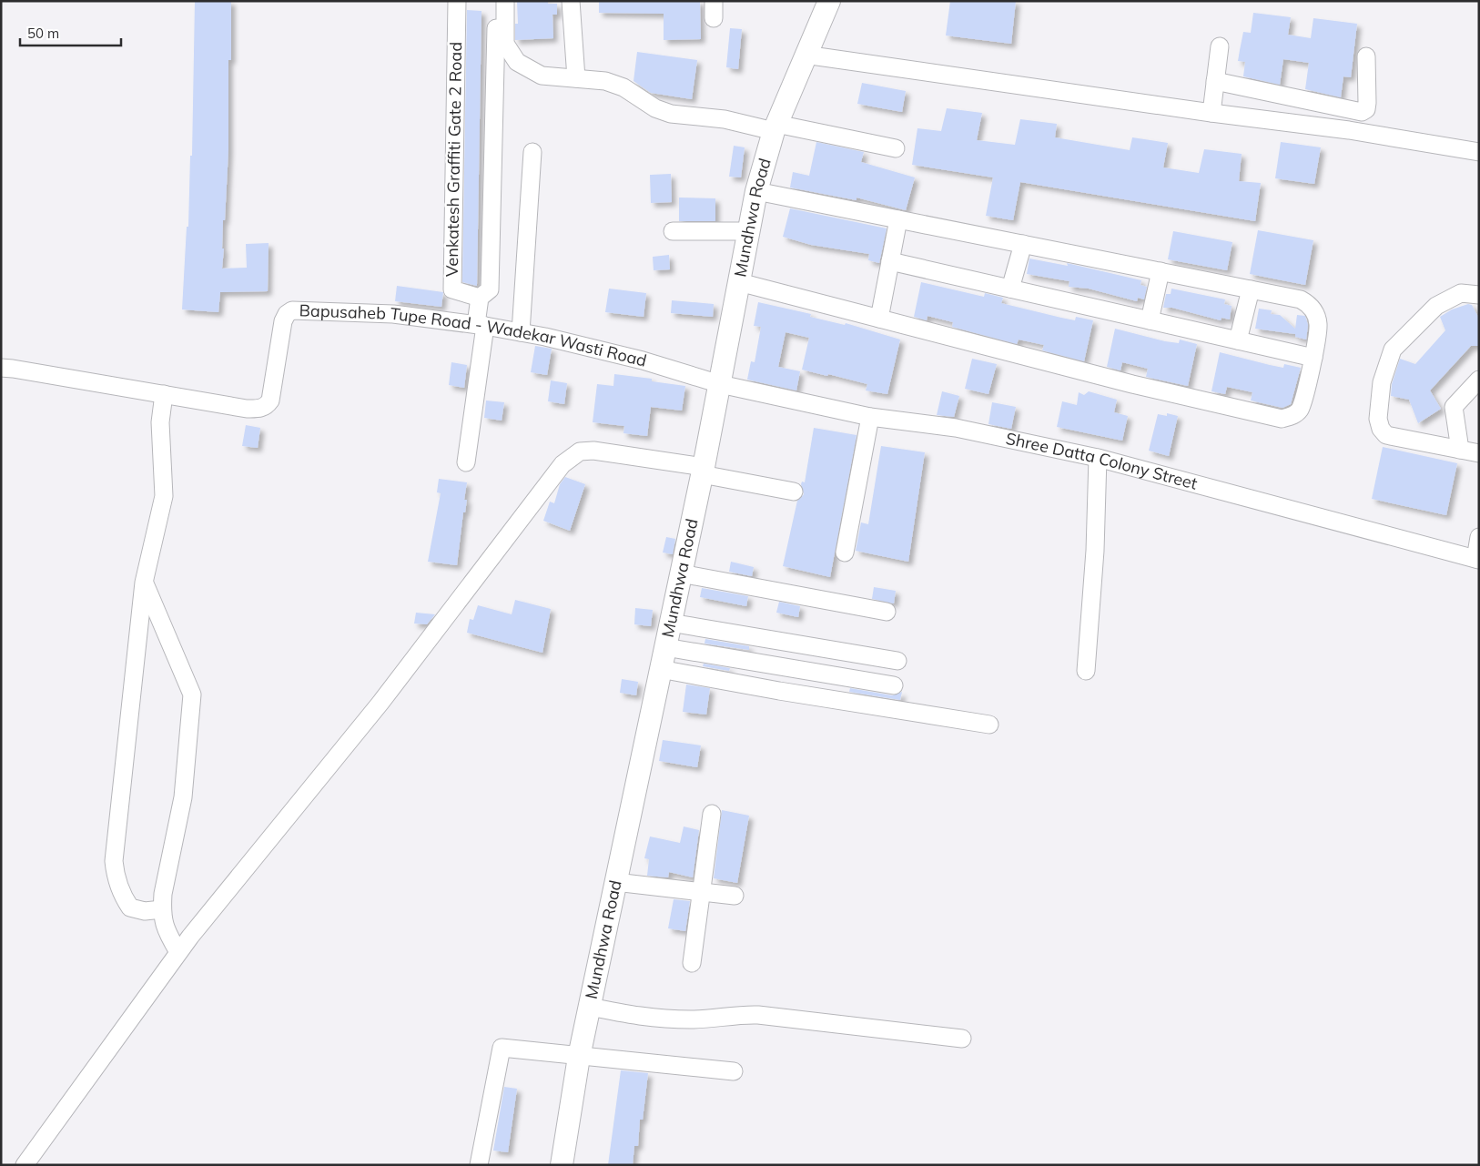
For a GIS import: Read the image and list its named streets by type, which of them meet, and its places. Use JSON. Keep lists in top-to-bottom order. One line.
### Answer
{"streets":{"main road":["Mundhwa Road"],"street":["Venkatesh Graffiti Gate 2 Road","Bapusaheb Tupe Road - Wadekar Wasti Road","Shree Datta Colony Street"]},"crossings":[["Mundhwa Road","Bapusaheb Tupe Road - Wadekar Wasti Road"],["Mundhwa Road","Shree Datta Colony Street"],["Bapusaheb Tupe Road - Wadekar Wasti Road","Shree Datta Colony Street"]],"scale_bar":"50 m"}
